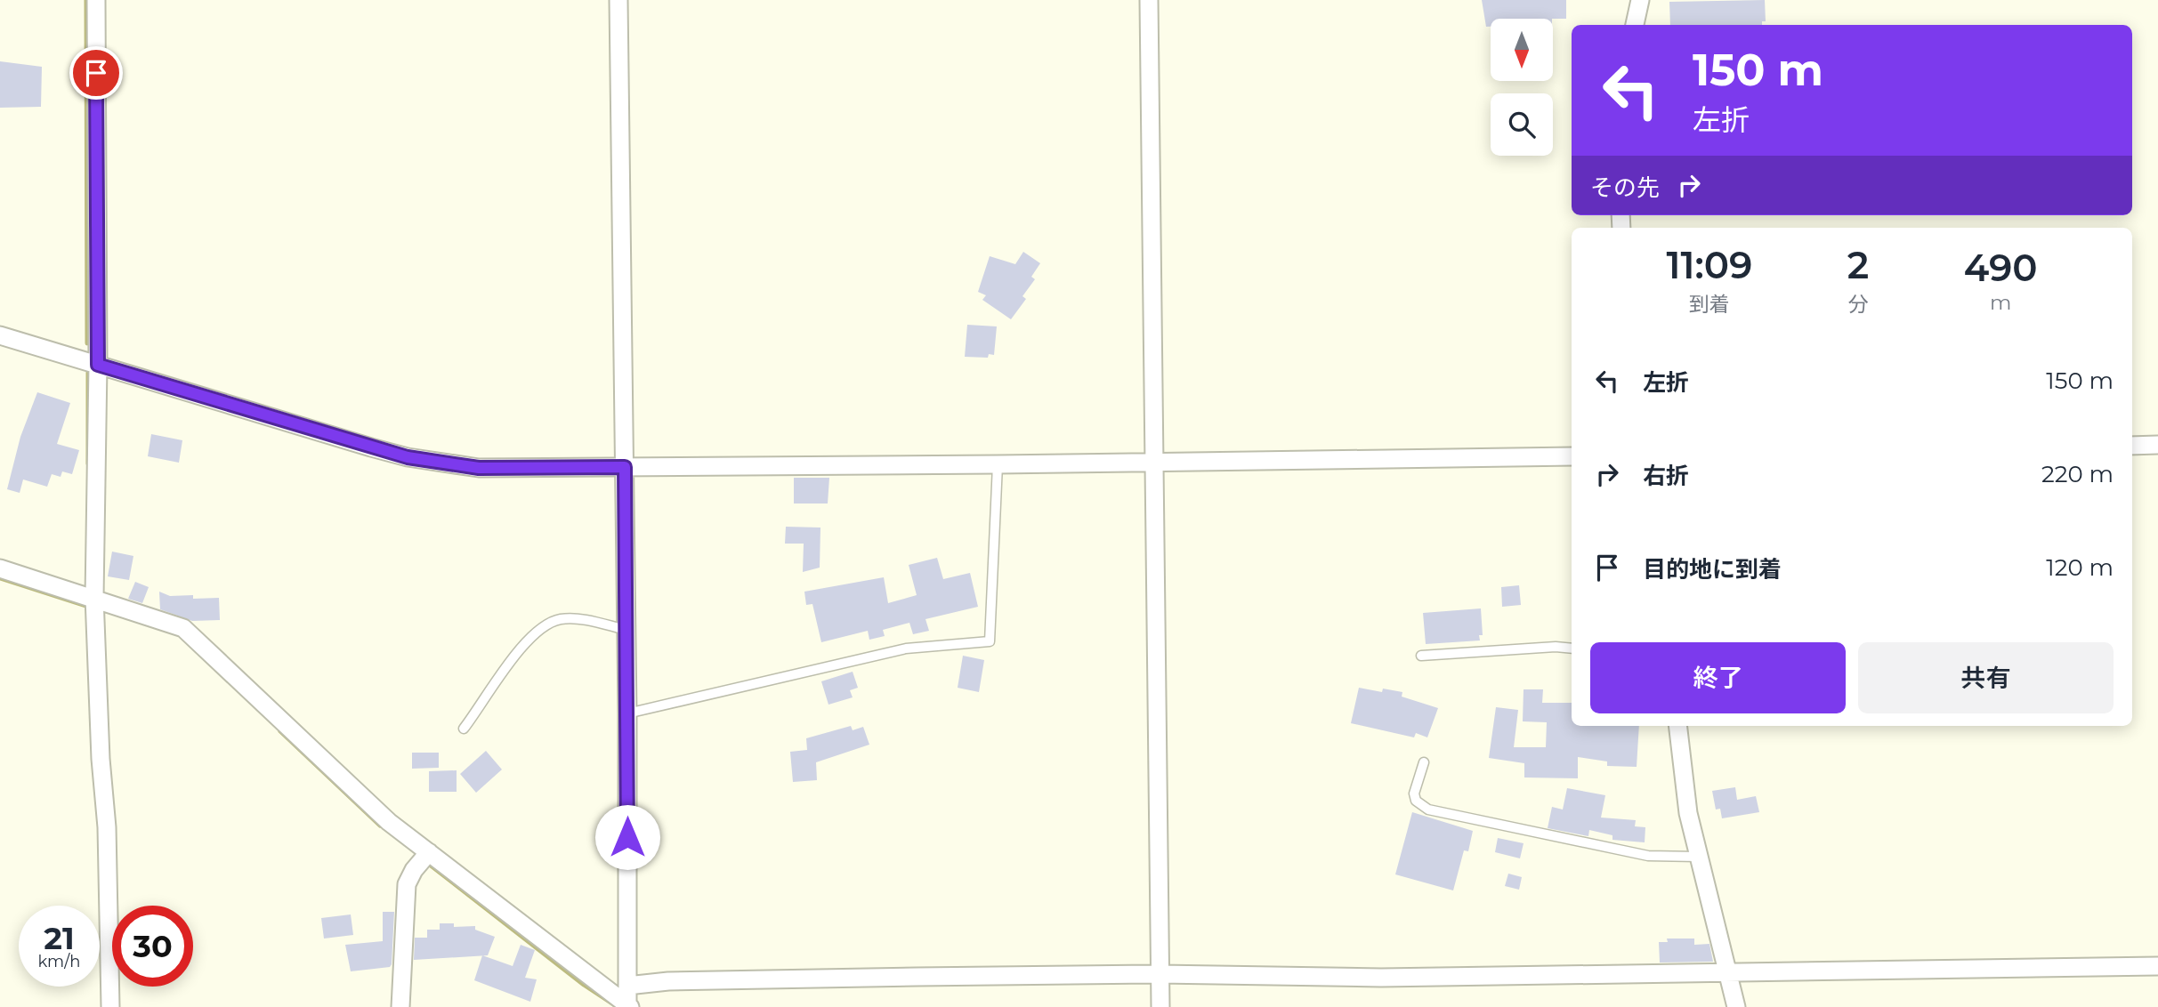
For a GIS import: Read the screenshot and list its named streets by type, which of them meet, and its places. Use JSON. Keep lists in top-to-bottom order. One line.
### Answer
{"north":"bottom","page":{"turn":["150 m","左折"],"then":"その先","eta":["11:09","到着","2","分","490","m"],"list":[{"name":"左折","value":"150 m"},{"name":"右折","value":"220 m"},{"name":"目的地に到着","value":"120 m"}],"buttons":["終了","共有"],"speed":"21 km/h","limit":"30"}}
